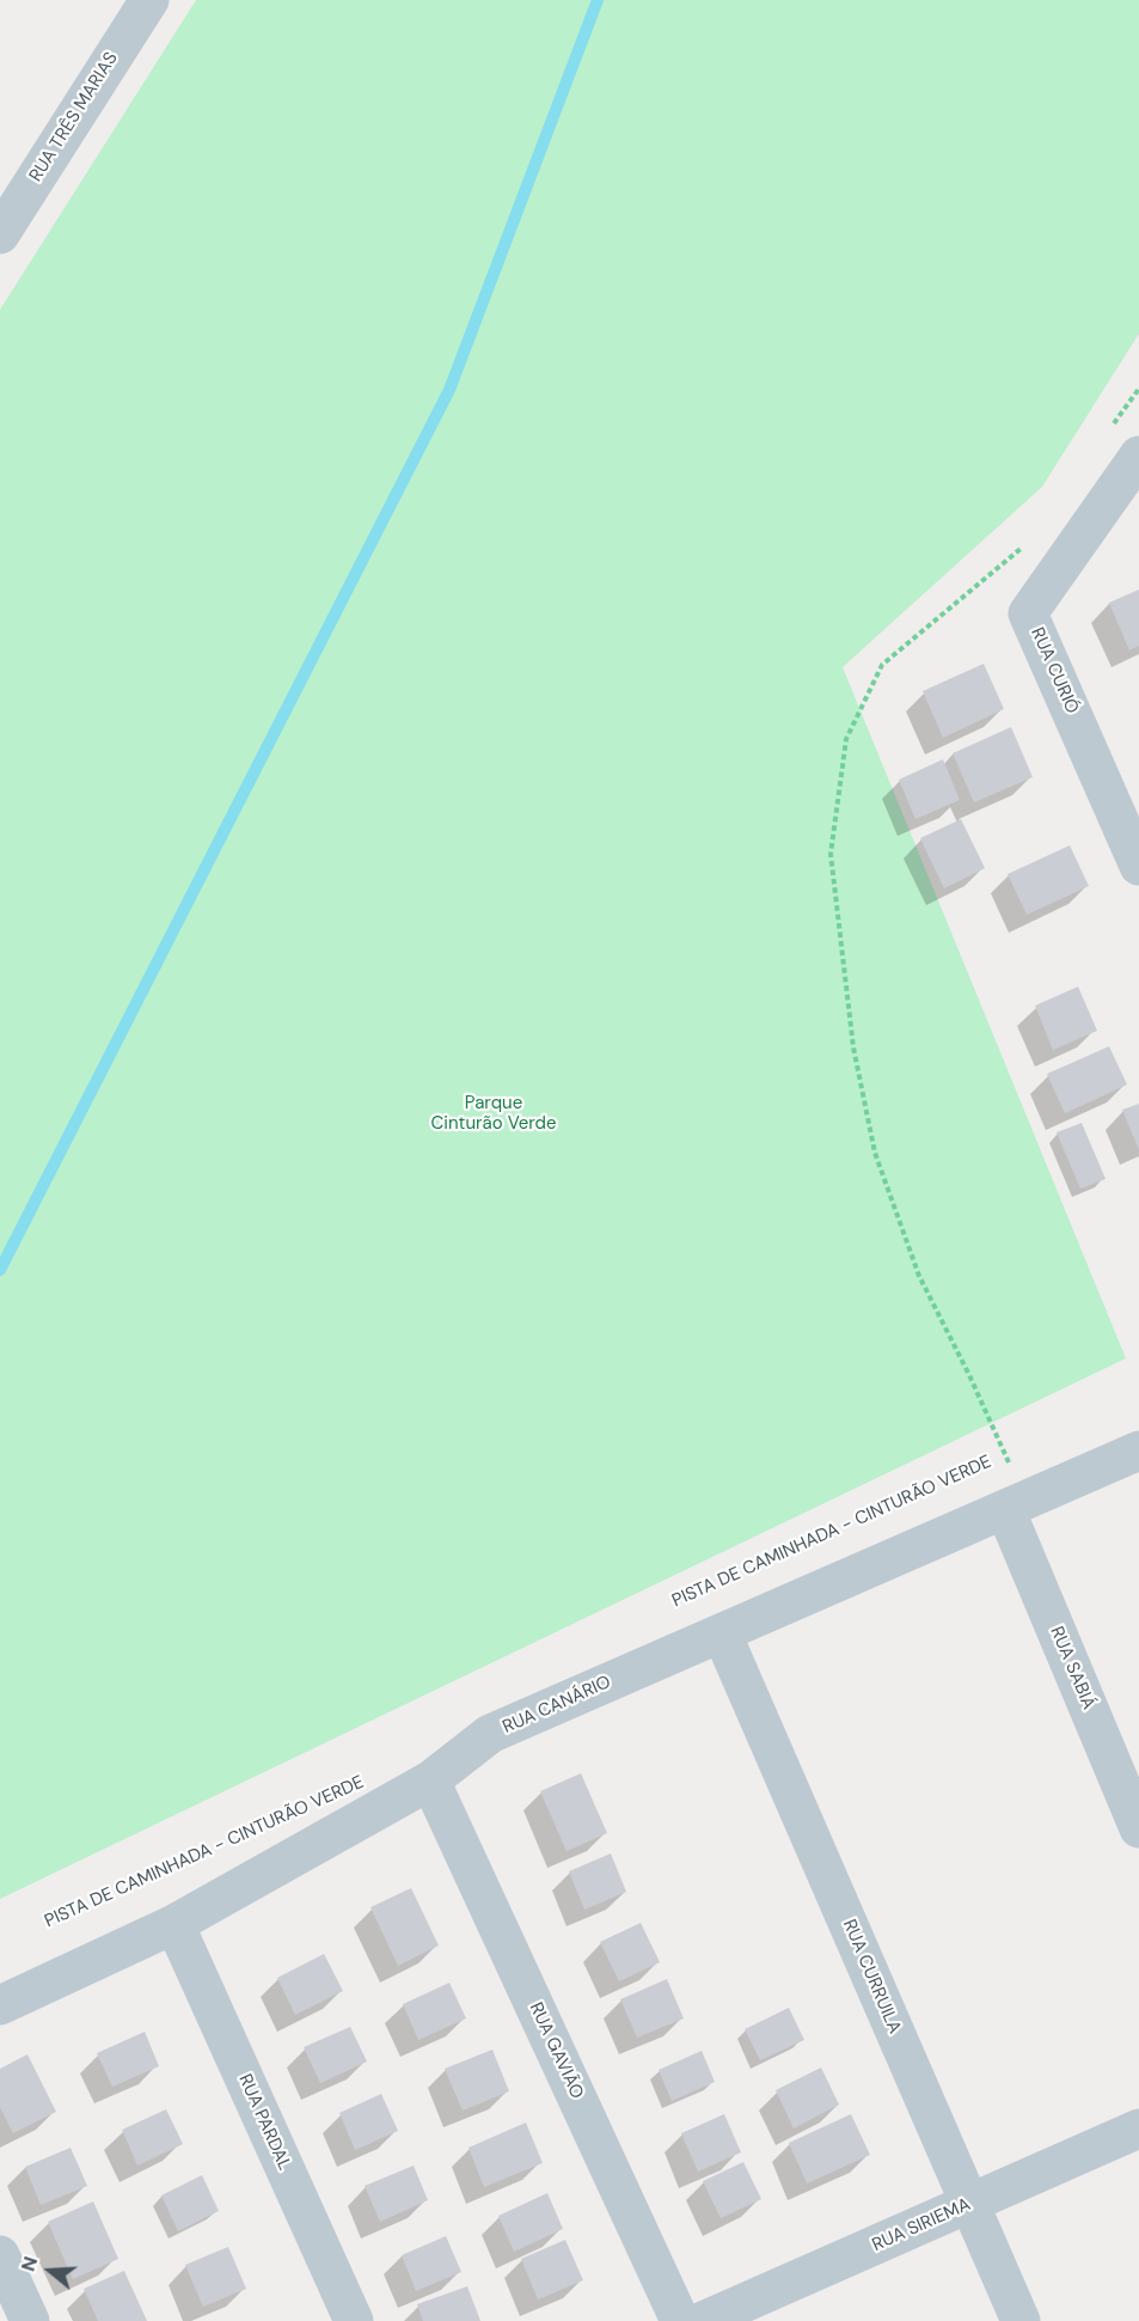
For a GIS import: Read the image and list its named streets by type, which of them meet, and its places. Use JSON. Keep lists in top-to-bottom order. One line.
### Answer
{"streets":{"street":["RUA TRÊS MARIAS","RUA CURIÓ","RUA SABIÁ","RUA CANÁRIO","RUA CURRUILA","RUA GAVIÃO","RUA PARDAL","RUA SIRIEMA"],"path":["PISTA DE CAMINHADA - CINTURÃO VERDE"]},"crossings":[["RUA SABIÁ","RUA CANÁRIO"],["RUA CANÁRIO","RUA CURRUILA"],["RUA CANÁRIO","RUA GAVIÃO"],["RUA CANÁRIO","RUA PARDAL"],["RUA CURRUILA","RUA SIRIEMA"]],"parks":["Parque Cinturão Verde"],"north":"left"}
